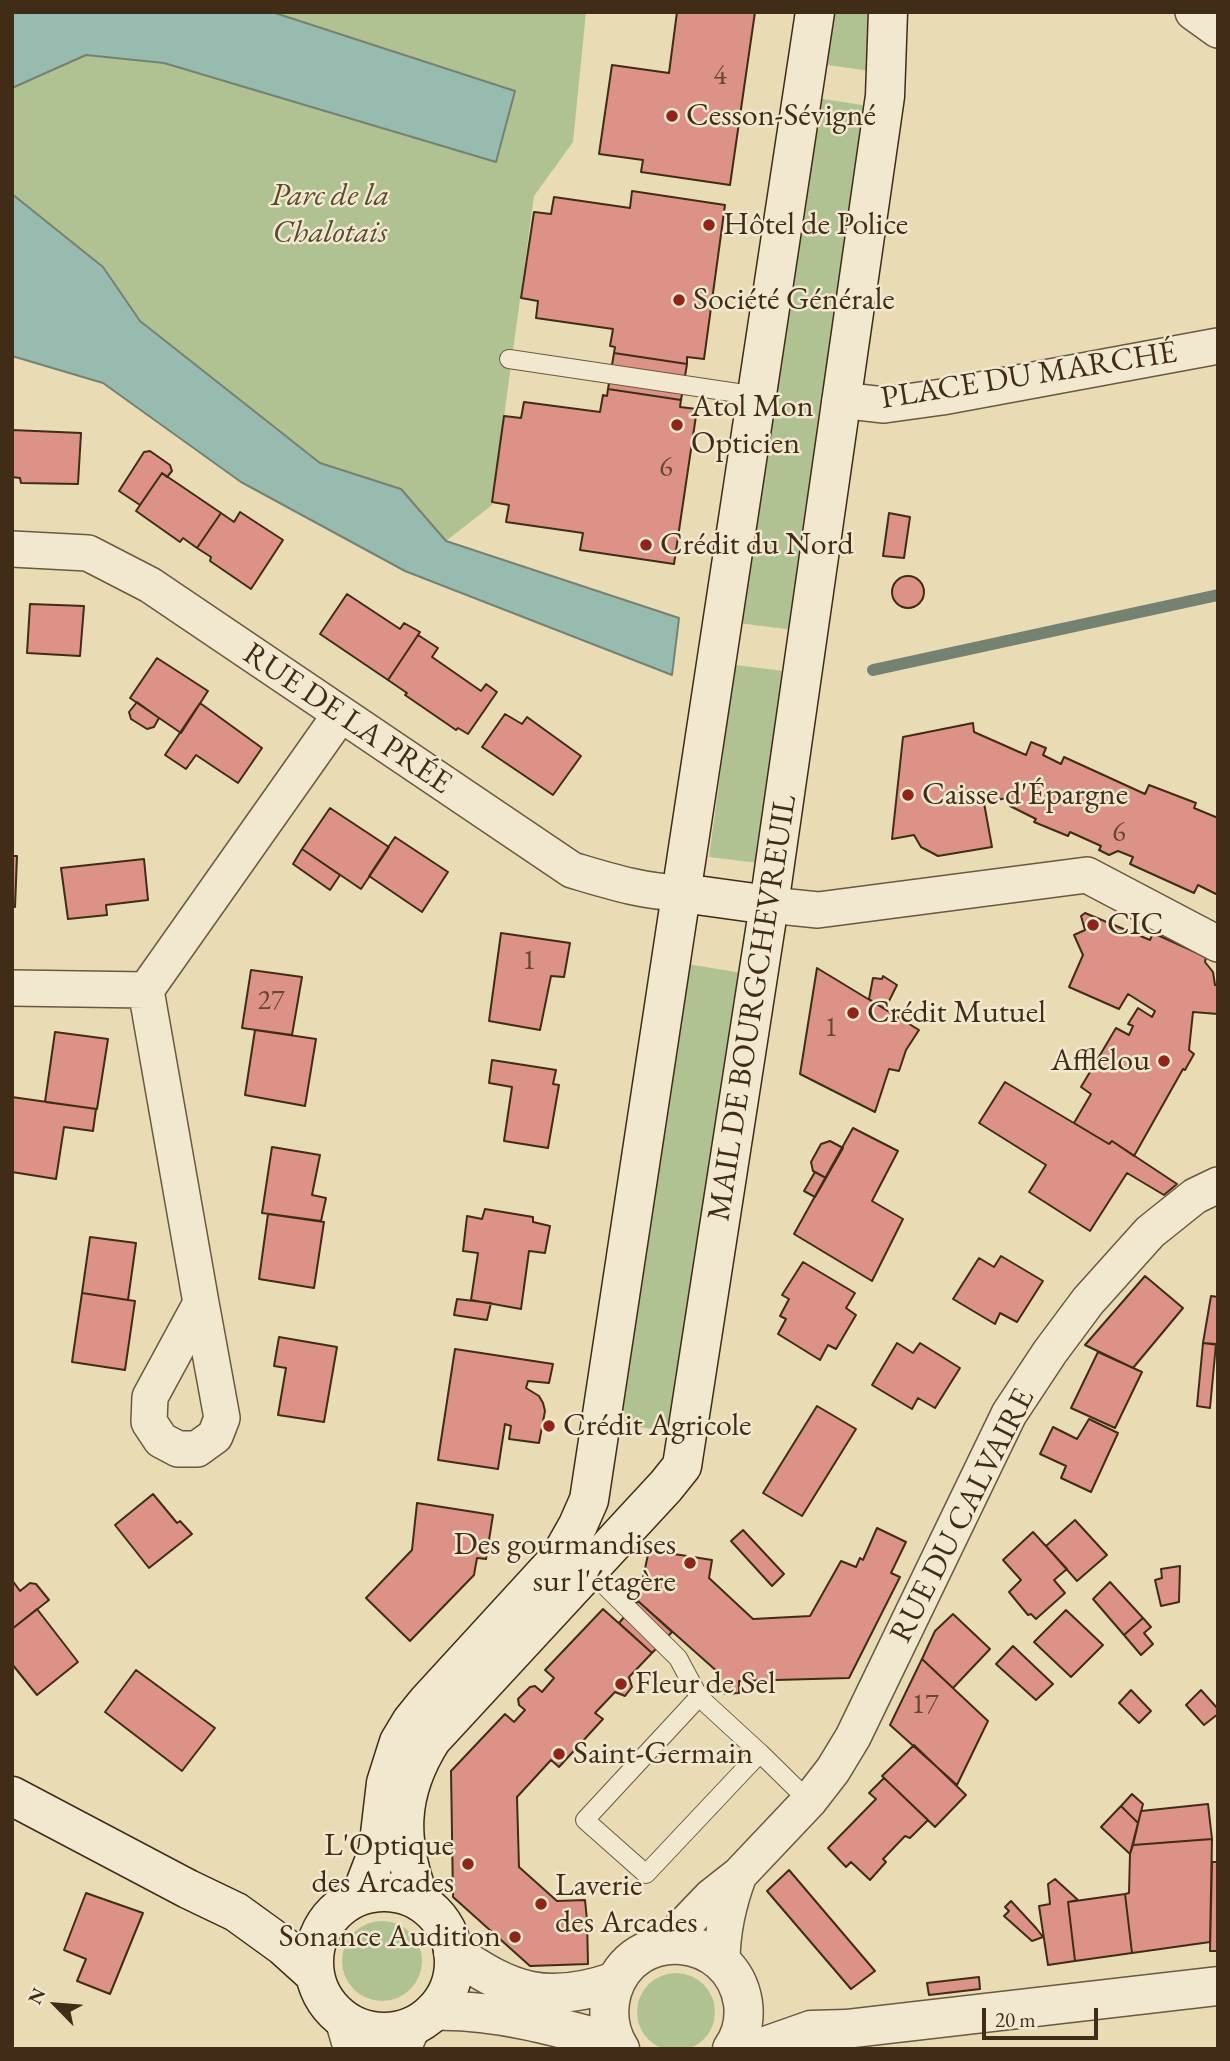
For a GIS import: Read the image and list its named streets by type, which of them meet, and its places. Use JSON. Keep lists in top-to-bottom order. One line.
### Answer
{"streets":{"main road":["MAIL DE BOURGCHEVREUIL"],"street":["PLACE DU MARCHÉ","RUE DE LA PRÉE","RUE DU CALVAIRE"]},"crossings":[["PLACE DU MARCHÉ","MAIL DE BOURGCHEVREUIL"]],"parks":["Parc de la Chalotais"],"places":["Cesson-Sévigné","Hôtel de Police","Société Générale","Atol Mon Opticien","Crédit du Nord","Caisse d'Épargne","CIC","Crédit Mutuel","Afflelou","Crédit Agricole","Des gourmandises sur l'étagère","Fleur de Sel","Saint-Germain","L'Optique des Arcades","Laverie des Arcades","Sonance Audition"],"house_numbers":["4","6","6","1","27","1","17"],"scale_bar":"20 m","north":"top left"}
